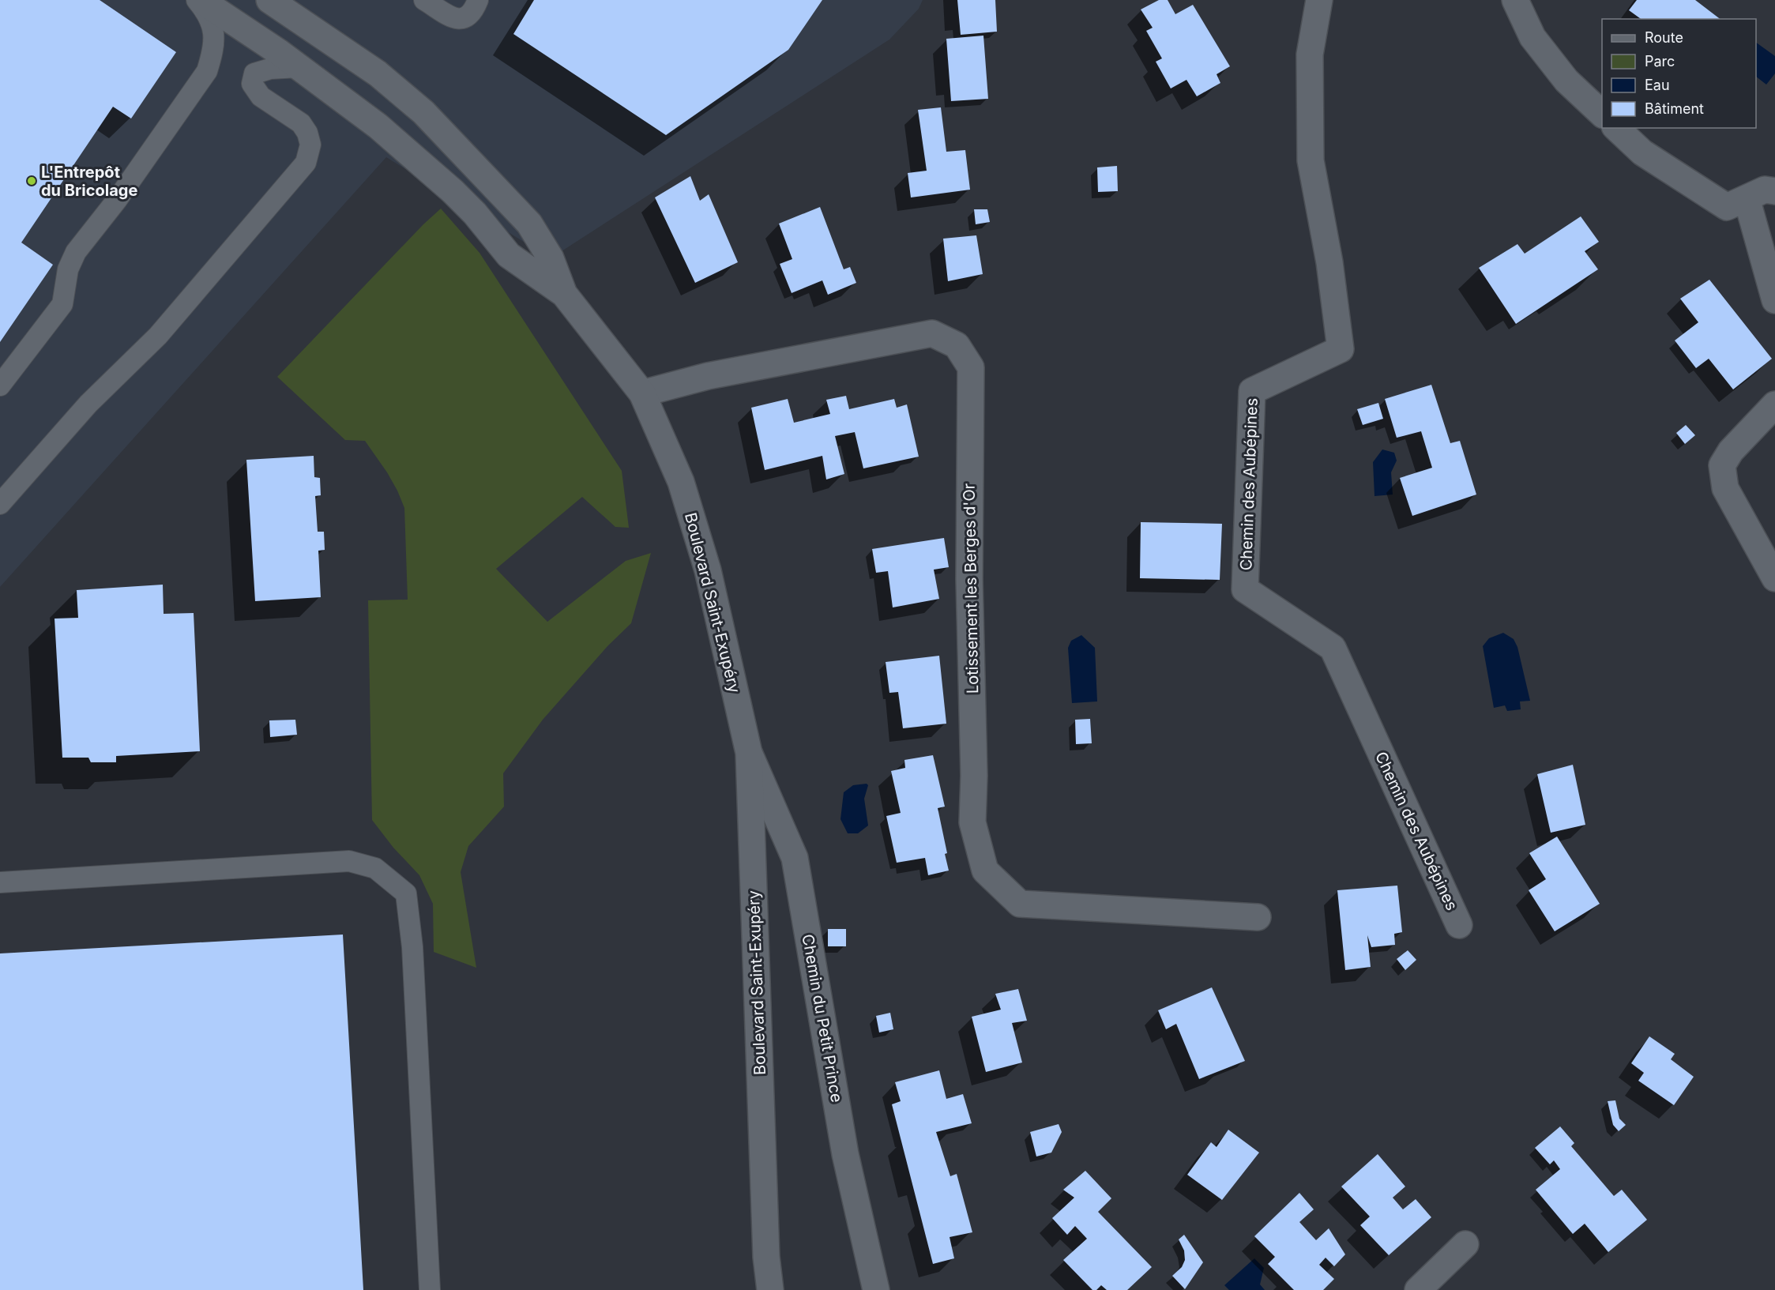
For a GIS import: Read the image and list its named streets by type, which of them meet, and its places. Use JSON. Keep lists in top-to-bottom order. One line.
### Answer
{"streets":{"street":["Chemin des Aubépines","Lotissement les Berges d'Or","Boulevard Saint-Exupéry","Chemin du Petit Prince"]},"crossings":[["Lotissement les Berges d'Or","Boulevard Saint-Exupéry"],["Boulevard Saint-Exupéry","Chemin du Petit Prince"]],"places":["L'Entrepôt du Bricolage"],"legend":["Route","Parc","Eau","Bâtiment"]}
